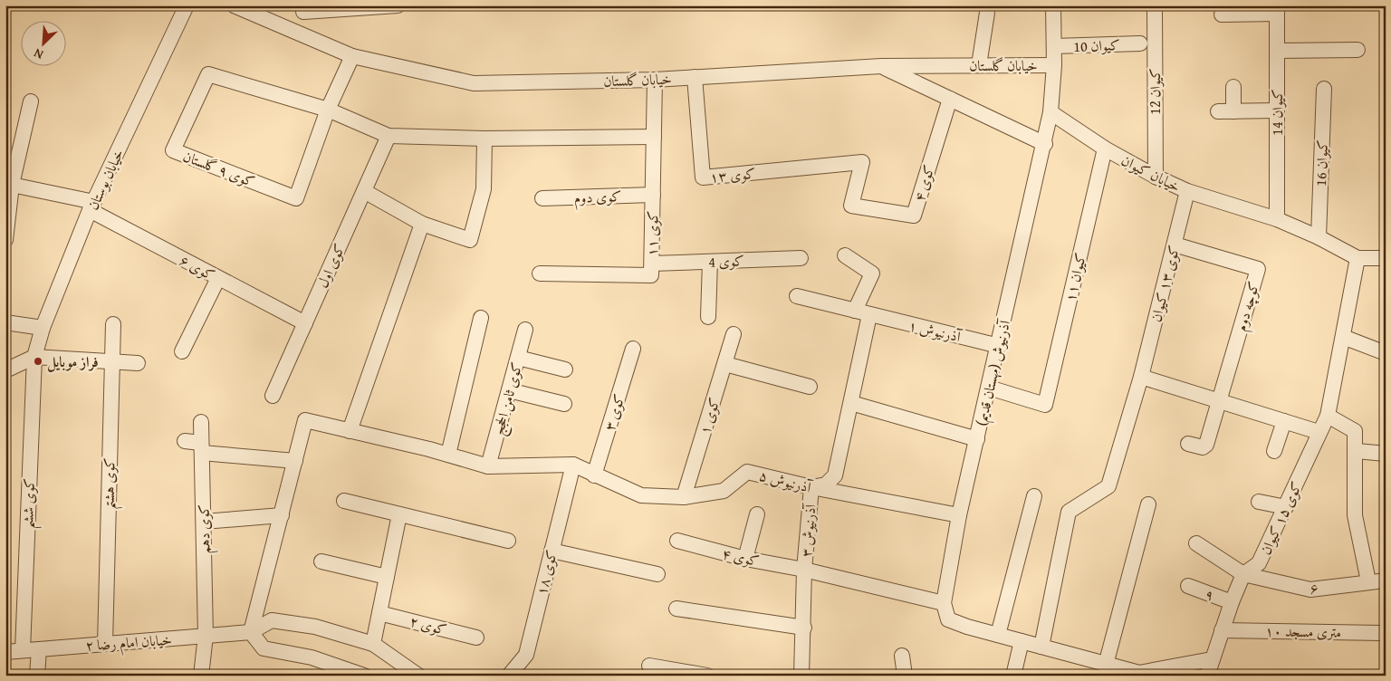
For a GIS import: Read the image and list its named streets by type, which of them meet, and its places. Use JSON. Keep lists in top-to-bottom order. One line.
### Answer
{"streets":{"street":["کیوان 10","خیابان گلستان","کیوان 12","کیوان 14","کیوان 16","کوی ۹ گلستان","خیابان کیوان","کوی ۱۳","خیابان بوستان","کوی ۴","کوی دوم","کوی ۱۱","کوی 4","کوی اول","کوی ۶","کیوان ۱۱","کوی ۱۳ کیوان","کوچه دوم","آذرنیوش ۱","آذرنیوش (مهستان قدیم)","کوی ثامن الحجج","کوی ۳","کوی ۱","آذرنیوش ۵","کوی هشتم","کوی ششم","کوی ۱۵ کیوان","کوی دهم","آذرنیوش ۳","کوی ۱۸","۶","۹","کوی ۲","۱۰ متری مسجد","خیابان امام رضا ۲"]},"crossings":[["خیابان گلستان","کوی ۹ گلستان"],["خیابان گلستان","کوی ۱۳"],["خیابان گلستان","کوی ۱۱"],["کیوان 12","خیابان کیوان"],["کیوان 14","خیابان کیوان"],["کیوان 16","خیابان کیوان"],["کوی ۹ گلستان","کوی اول"],["خیابان کیوان","کیوان ۱۱"],["خیابان کیوان","کوی ۱۳ کیوان"],["خیابان کیوان","آذرنیوش (مهستان قدیم)"],["خیابان کیوان","کوی ۱۵ کیوان"],["کوی ۱۳","کوی ۴"],["خیابان بوستان","کوی ۶"],["خیابان بوستان","کوی ششم"],["کوی ۴","آذرنیوش ۳"],["کوی دوم","کوی ۱۱"],["کوی ۱۱","کوی 4"],["کوی اول","کوی ۶"],["کیوان ۱۱","آذرنیوش (مهستان قدیم)"],["کوی ۱۳ کیوان","کوچه دوم"],["آذرنیوش ۱","آذرنیوش (مهستان قدیم)"],["آذرنیوش ۱","آذرنیوش ۳"],["آذرنیوش (مهستان قدیم)","آذرنیوش ۵"],["کوی ۳","آذرنیوش ۵"],["کوی ۱","آذرنیوش ۵"],["آذرنیوش ۵","آذرنیوش ۳"],["آذرنیوش ۵","کوی ۱۸"],["کوی هشتم","خیابان امام رضا ۲"],["کوی ششم","خیابان امام رضا ۲"],["کوی ۱۵ کیوان","۶"],["کوی ۱۵ کیوان","۹"],["کوی ۱۵ کیوان","۱۰ متری مسجد"],["کوی دهم","خیابان امام رضا ۲"]],"places":["فراز موبایل"],"north":"bottom left"}
